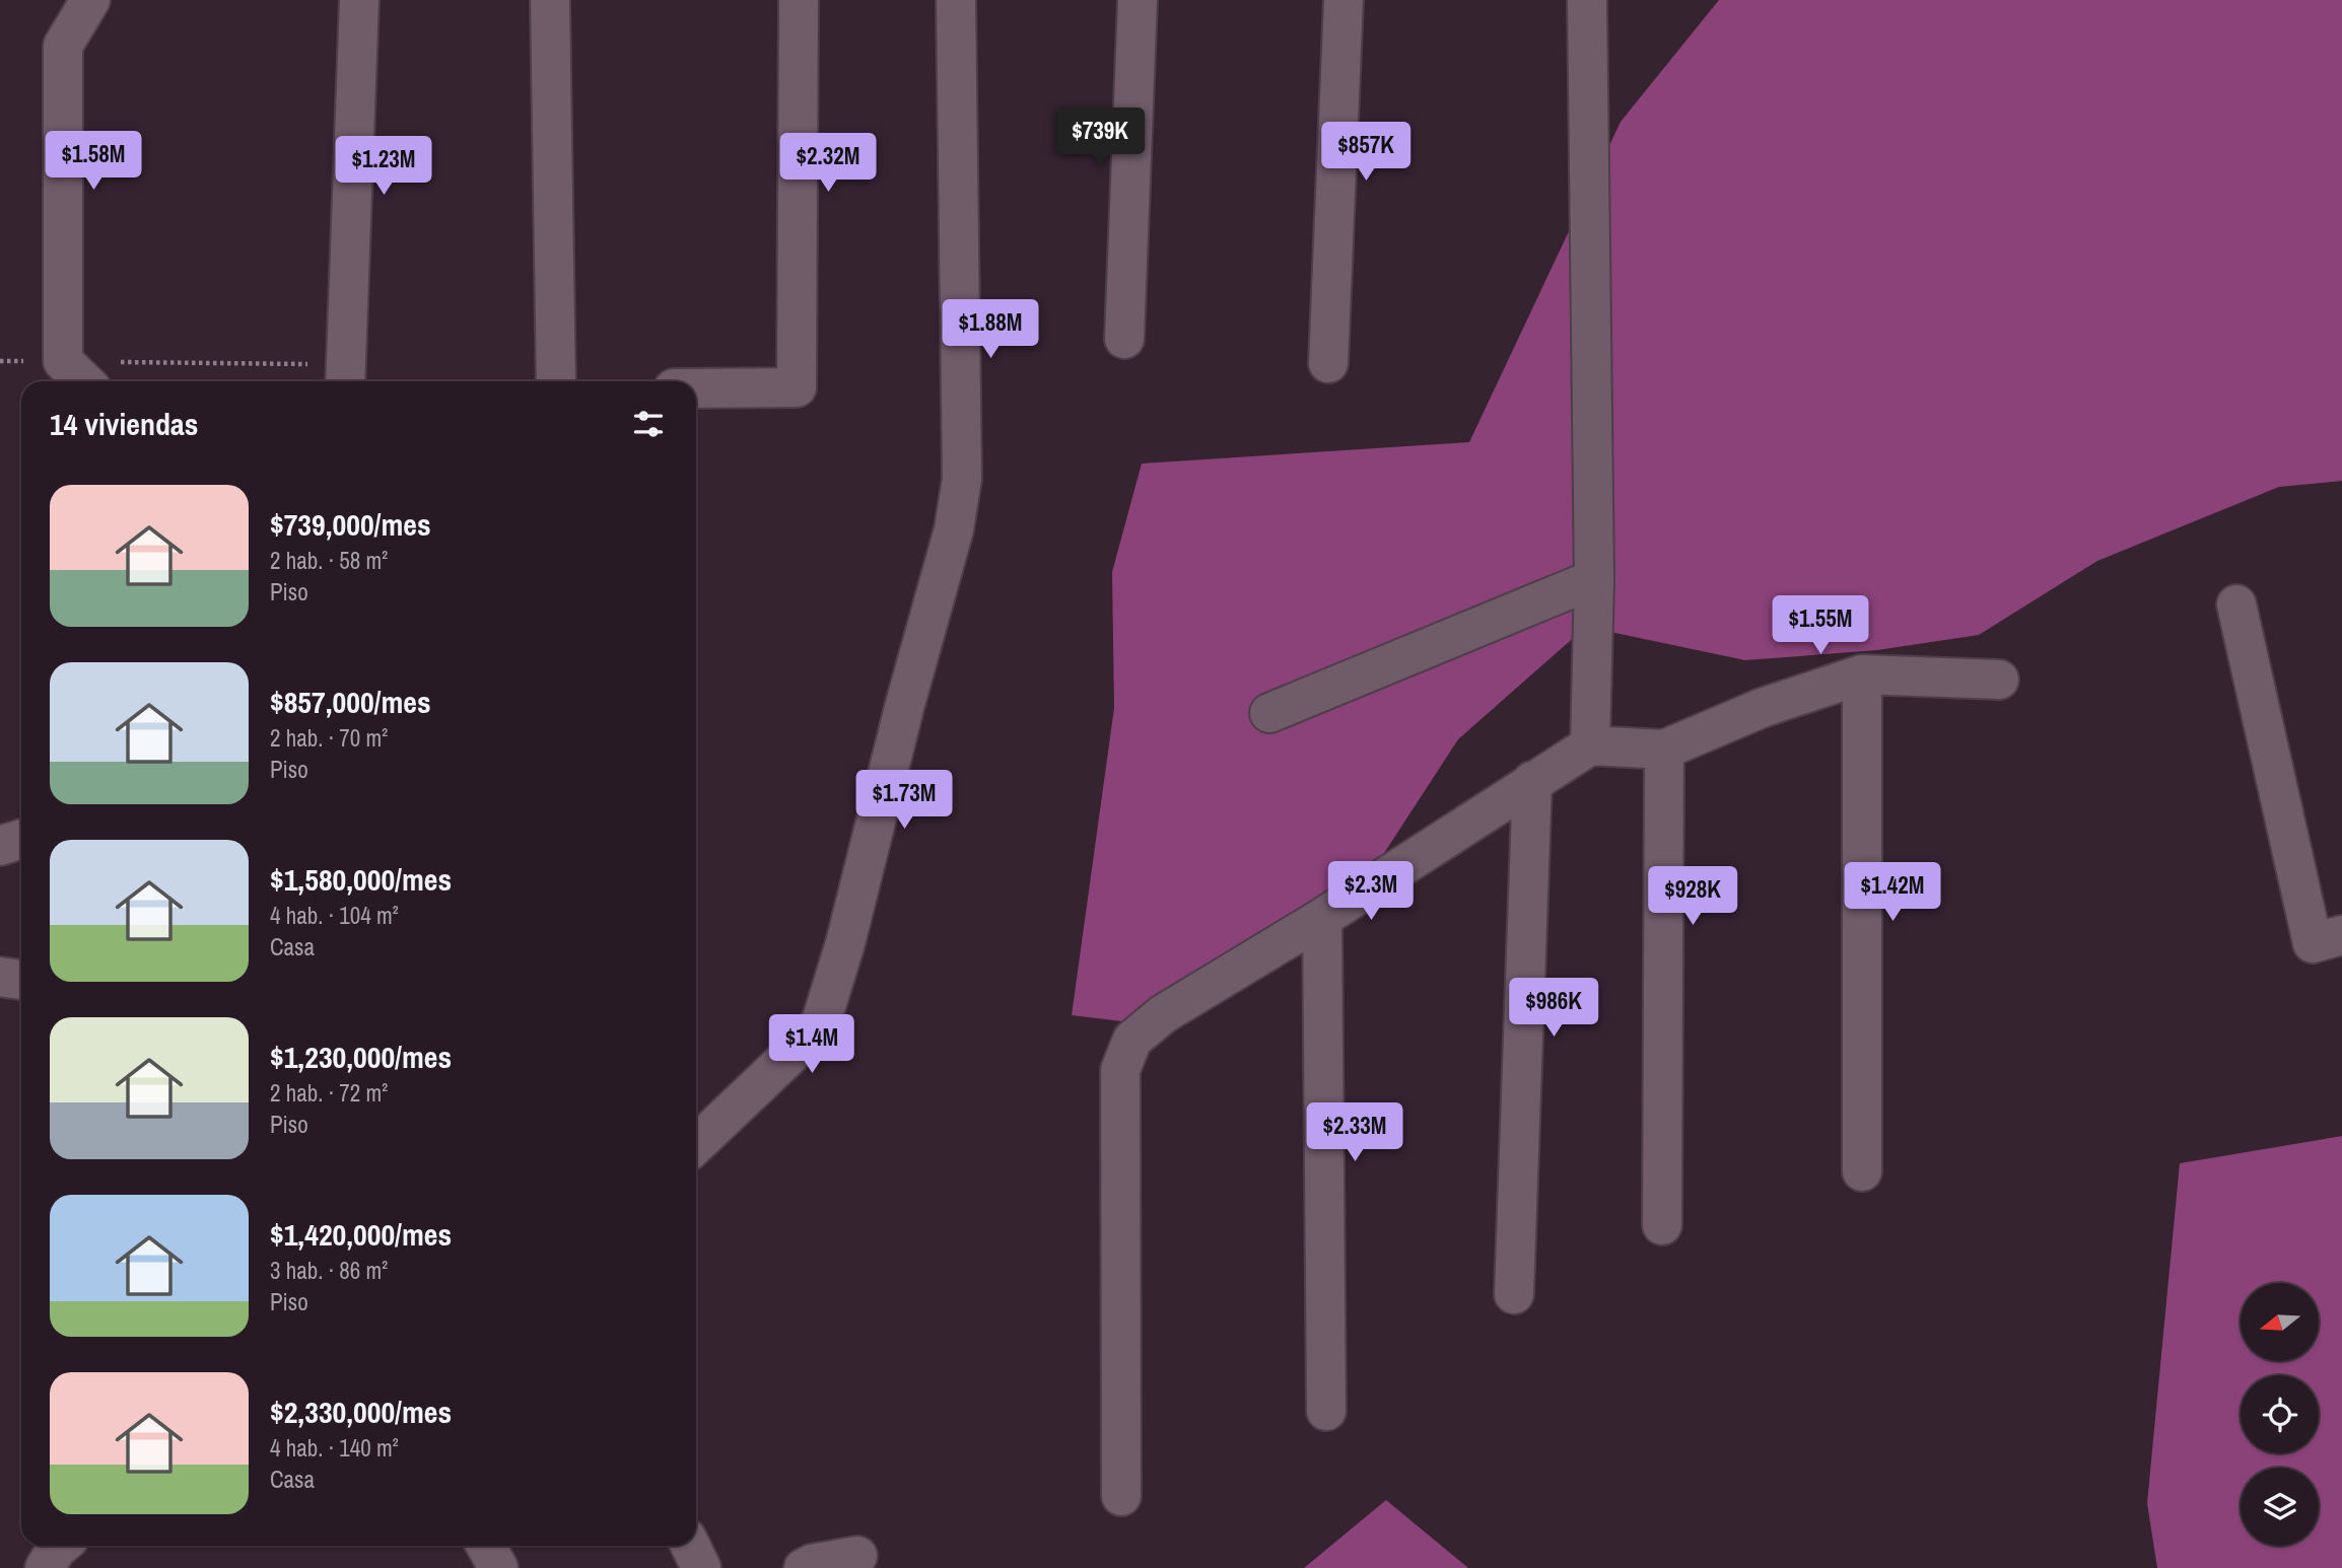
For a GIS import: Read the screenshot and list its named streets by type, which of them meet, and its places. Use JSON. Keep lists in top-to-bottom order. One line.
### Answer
{"north":"left","page":{"price":["$739K","$857K","$1.58M","$2.32M","$1.23M","$1.88M","$1.55M","$1.73M","$2.3M","$1.42M","$928K","$986K","$1.4M","$2.33M"],"heading":"14 viviendas","list":[{"name":"$739,000/mes","note":"2 hab. · 58 m² · Piso"},{"name":"$857,000/mes","note":"2 hab. · 70 m² · Piso"},{"name":"$1,580,000/mes","note":"4 hab. · 104 m² · Casa"},{"name":"$1,230,000/mes","note":"2 hab. · 72 m² · Piso"},{"name":"$1,420,000/mes","note":"3 hab. · 86 m² · Piso"},{"name":"$2,330,000/mes","note":"4 hab. · 140 m² · Casa"}]}}
